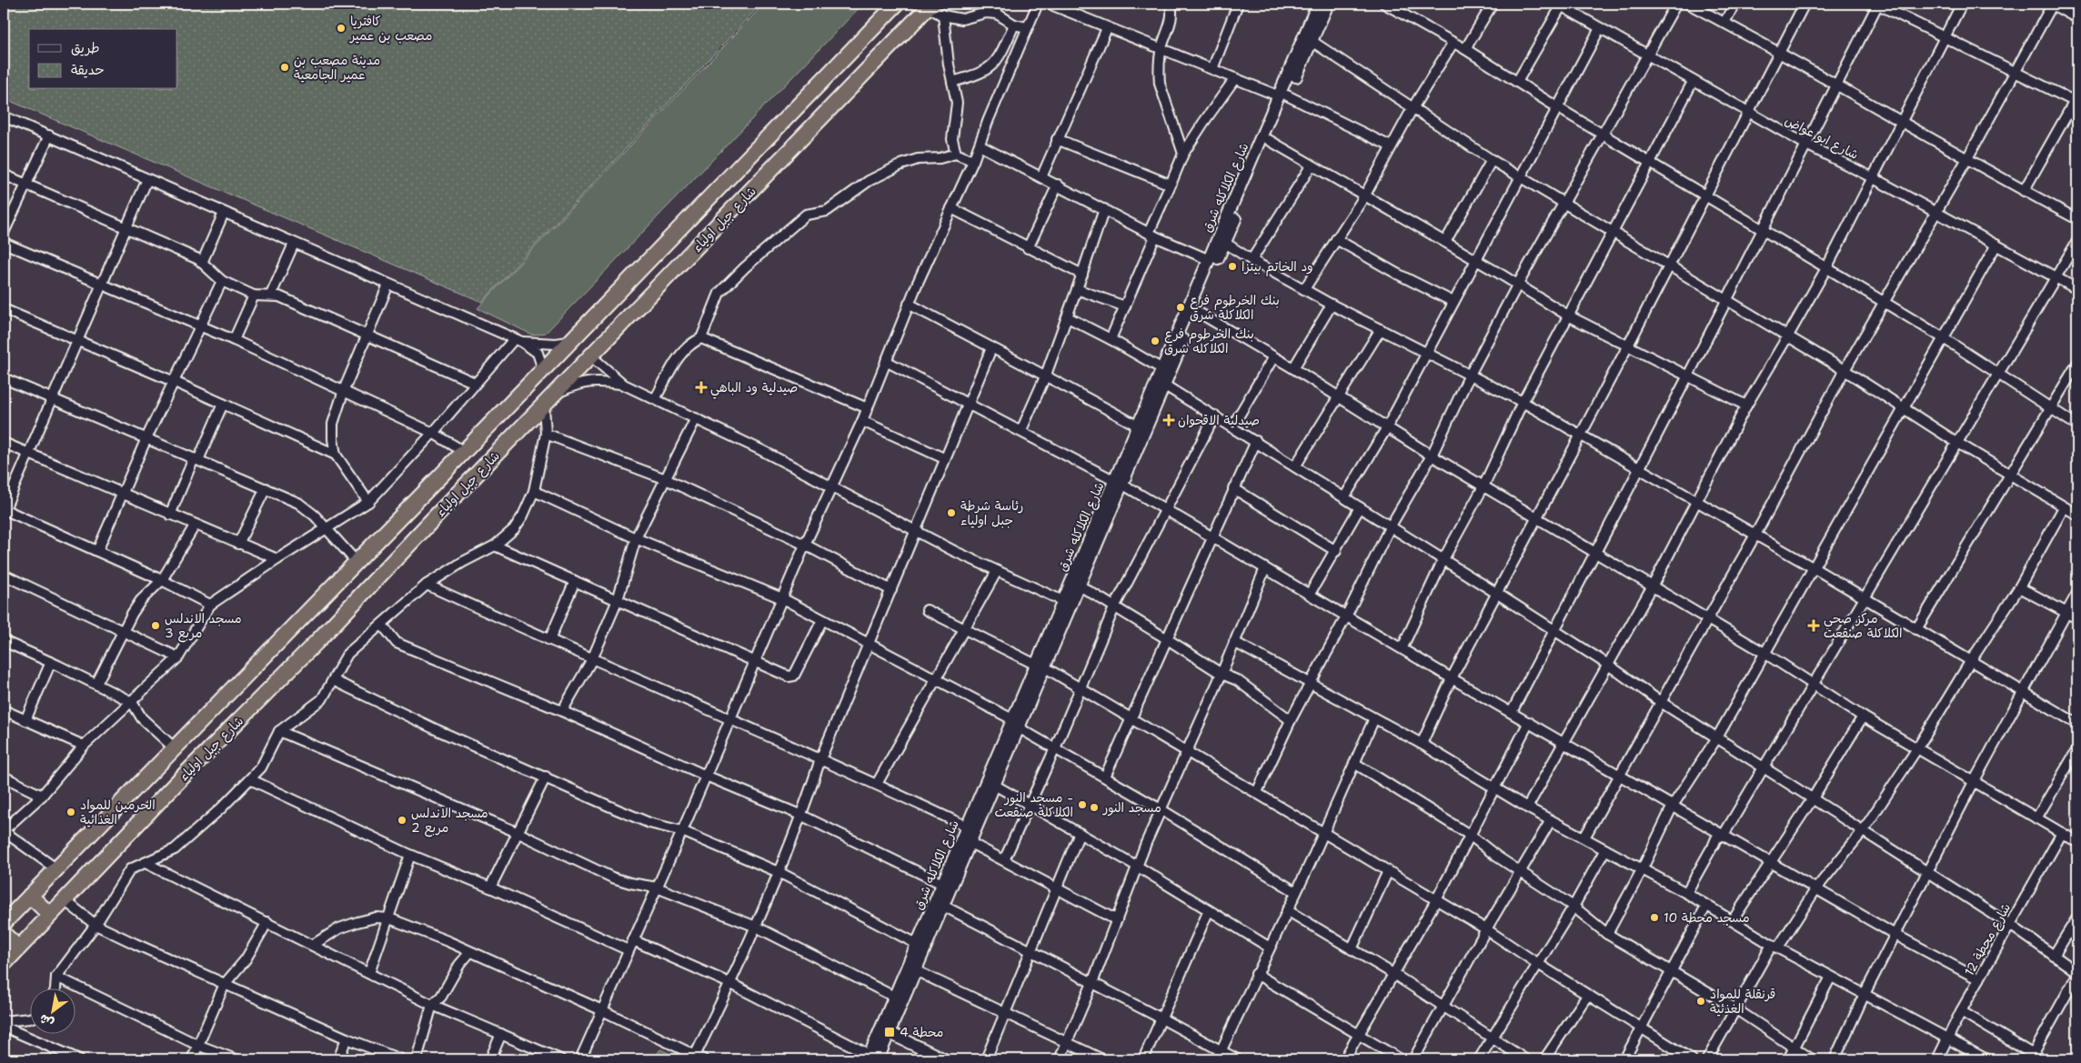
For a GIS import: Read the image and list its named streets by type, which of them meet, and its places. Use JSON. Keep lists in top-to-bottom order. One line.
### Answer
{"streets":{"highway":["شارع جبل اولياء"],"street":["شارع ابو عواض","شارع الكلاكله شرق","شارع محطة 12"]},"places":{"other":["كافتريا مصعب بن عمير","مدينة مصعب بن عمير الجامعية","ود الخاتم بيتزا","بنك الخرطوم فرع الكلاكلة شرق","بنك الخرطوم فرع الكلاكله شرق","رئاسة شرطة جبل اولياء","مسجد الاندلس مربع 3","مسجد النور - الكلاكلة صنقعت","مسجد النور","الحرمين للمواد الغذائية","مسجد الاندلس مربع 2","مسجد محطة 10","قرنقلة للمواد الغذئية"],"health":["صيدلية ود الباهي","صيدلية الاقحوان","مركز صحي الكلاكلة صنقعت"],"transit":["محطة 4"]},"legend":["طريق","حديقة"],"north":"bottom left"}
